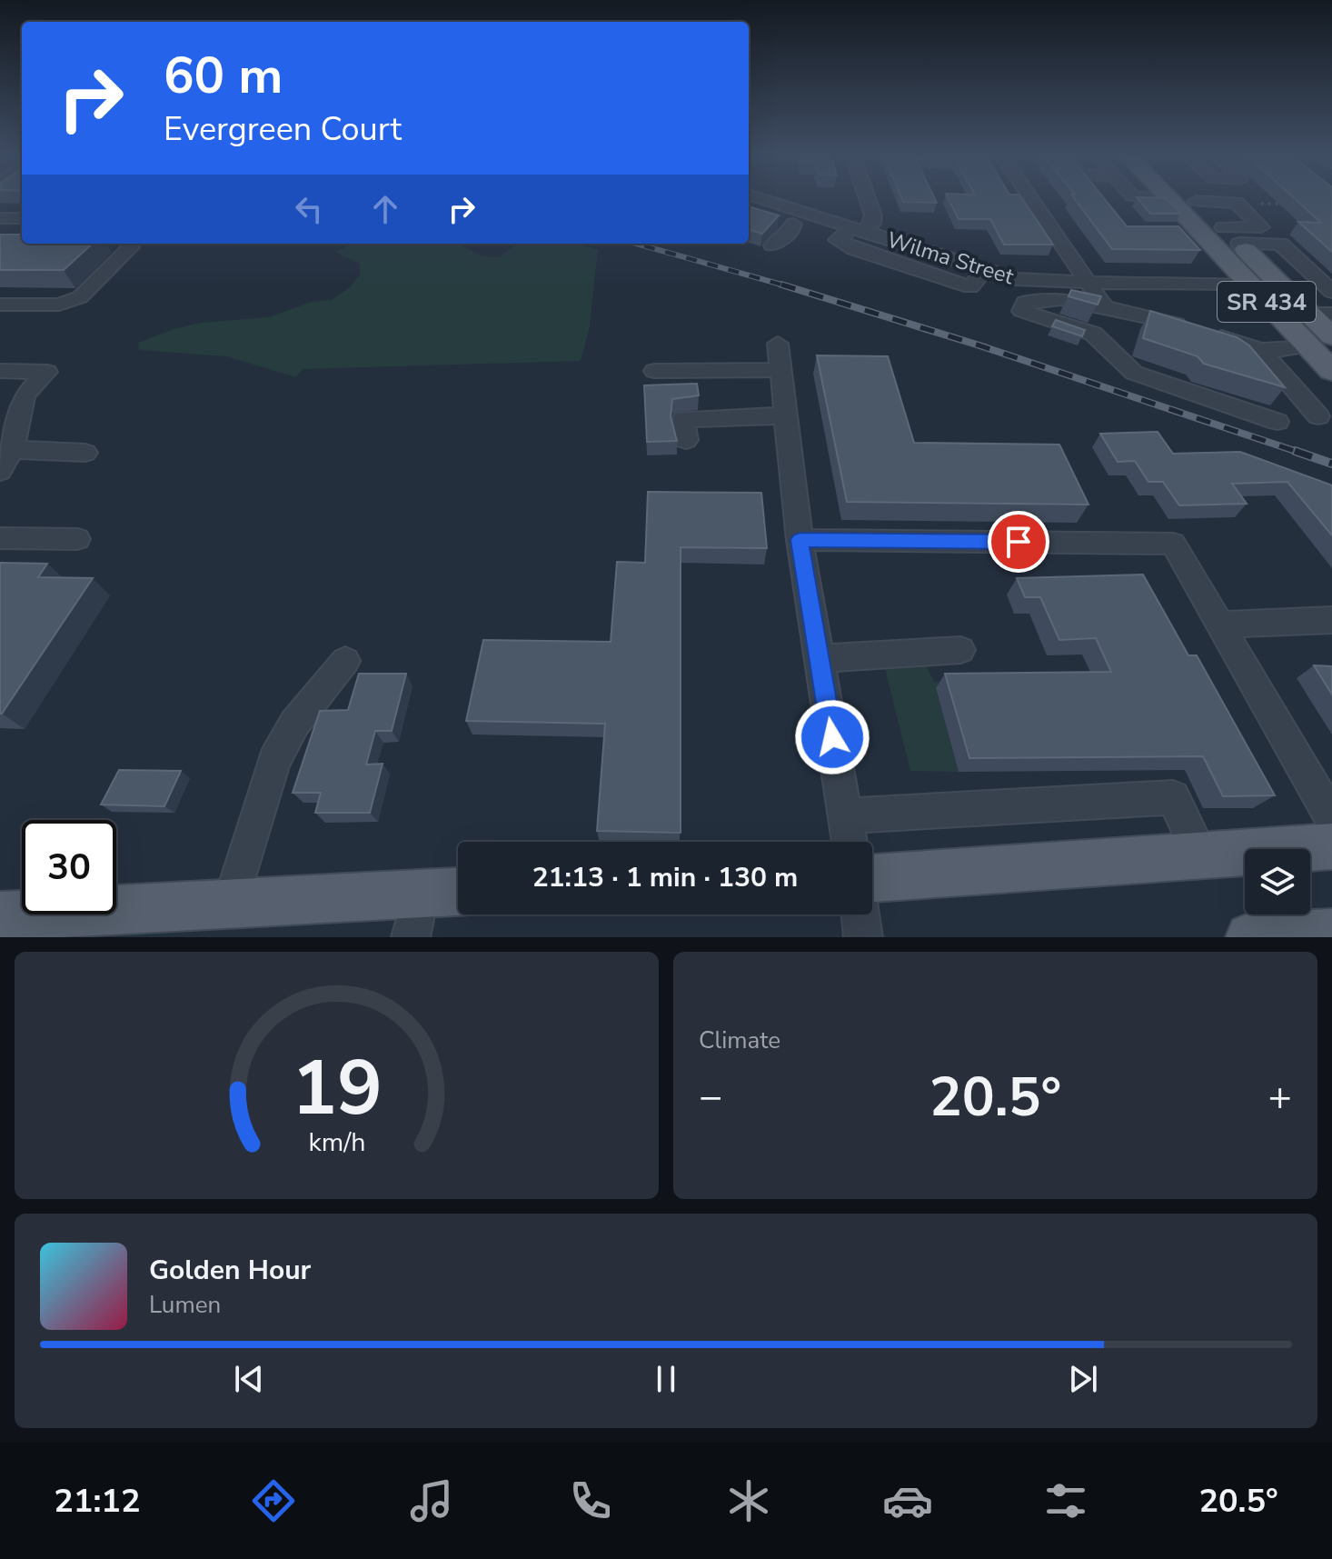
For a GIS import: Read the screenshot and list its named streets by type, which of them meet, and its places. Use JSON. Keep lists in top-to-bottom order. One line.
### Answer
{"streets":{"main road":["SR 434"],"street":["Wilma Street"]},"crossings":[["Wilma Street","SR 434"]],"page":{"turn":["60 m","Evergreen Court"],"limit":"30","trip":"21:13 · 1 min · 130 m","tile":"Climate","heat":["−","20.5°","+"],"song":["Golden Hour","Lumen"],"tabs":["21:12","20.5°"],"gauge":["19","km/h"]}}
